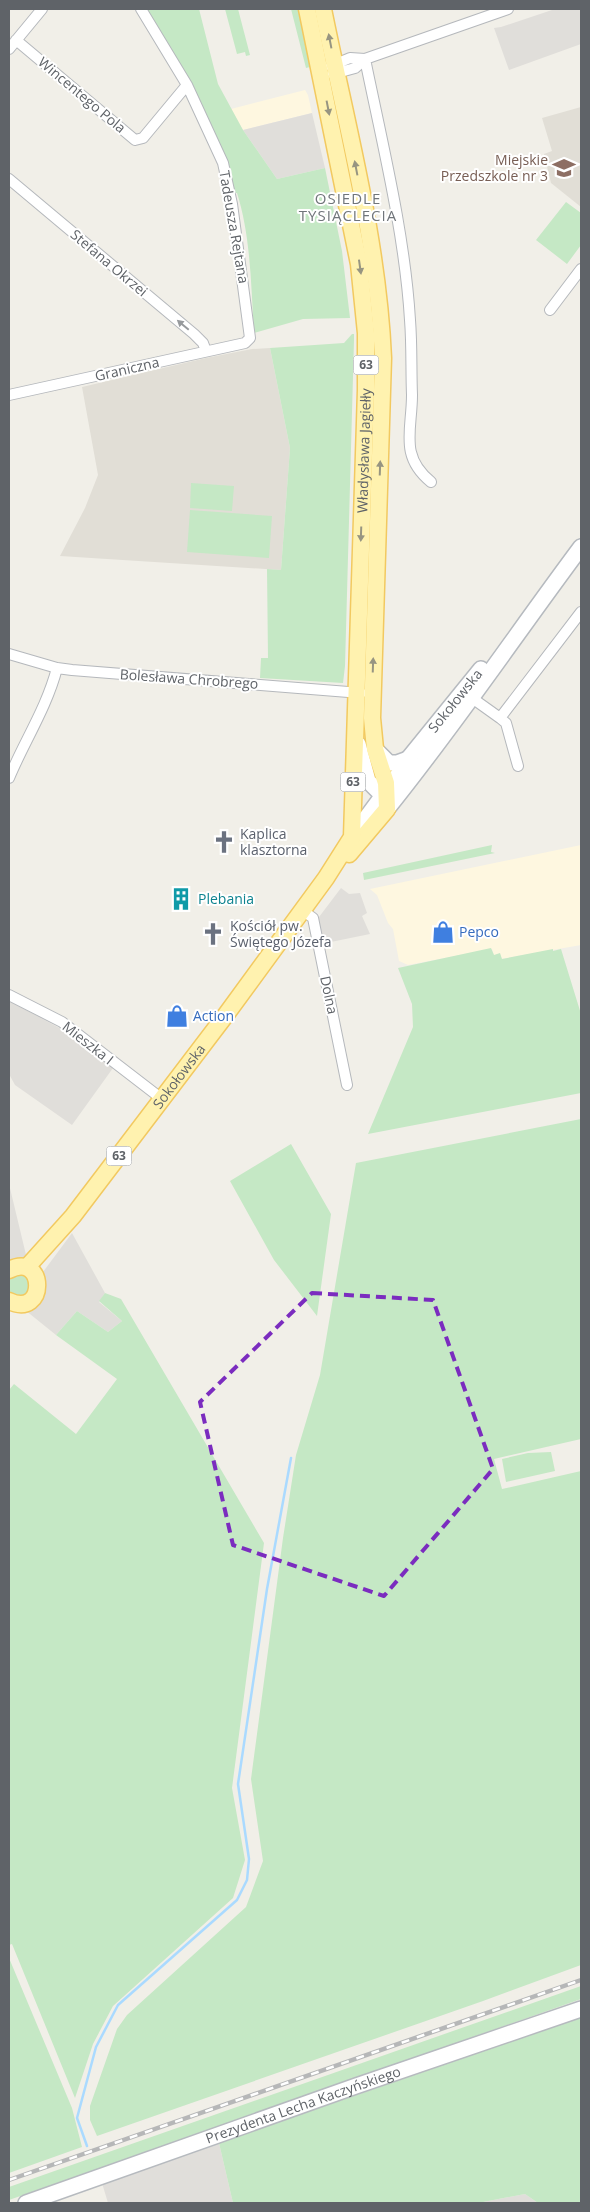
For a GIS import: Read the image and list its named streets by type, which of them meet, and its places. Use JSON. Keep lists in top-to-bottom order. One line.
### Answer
{"streets":{"main road":["63","Władysława Jagiełły","Sokołowska"],"street":["Wincentego Pola","Tadeusza Rejtana","Stefana Okrzei","Graniczna","Bolesława Chrobrego","Dolna","Mieszka I","Prezydenta Lecha Kaczyńskiego"]},"crossings":[["Wincentego Pola","Tadeusza Rejtana"],["Tadeusza Rejtana","Graniczna"],["Stefana Okrzei","Graniczna"],["Władysława Jagiełły","Bolesława Chrobrego"],["Władysława Jagiełły","Sokołowska"],["Sokołowska","Dolna"],["Sokołowska","Mieszka I"]],"one_way":["Stefana Okrzei"],"districts":["OSIEDLE TYSIĄCLECIA"],"places":{"school or university":["Miejskie Przedszkole nr 3"],"church":["Kaplica klasztorna","Kościół pw. Świętego Józefa"],"building":["Plebania"],"shop":["Pepco","Action"]}}
